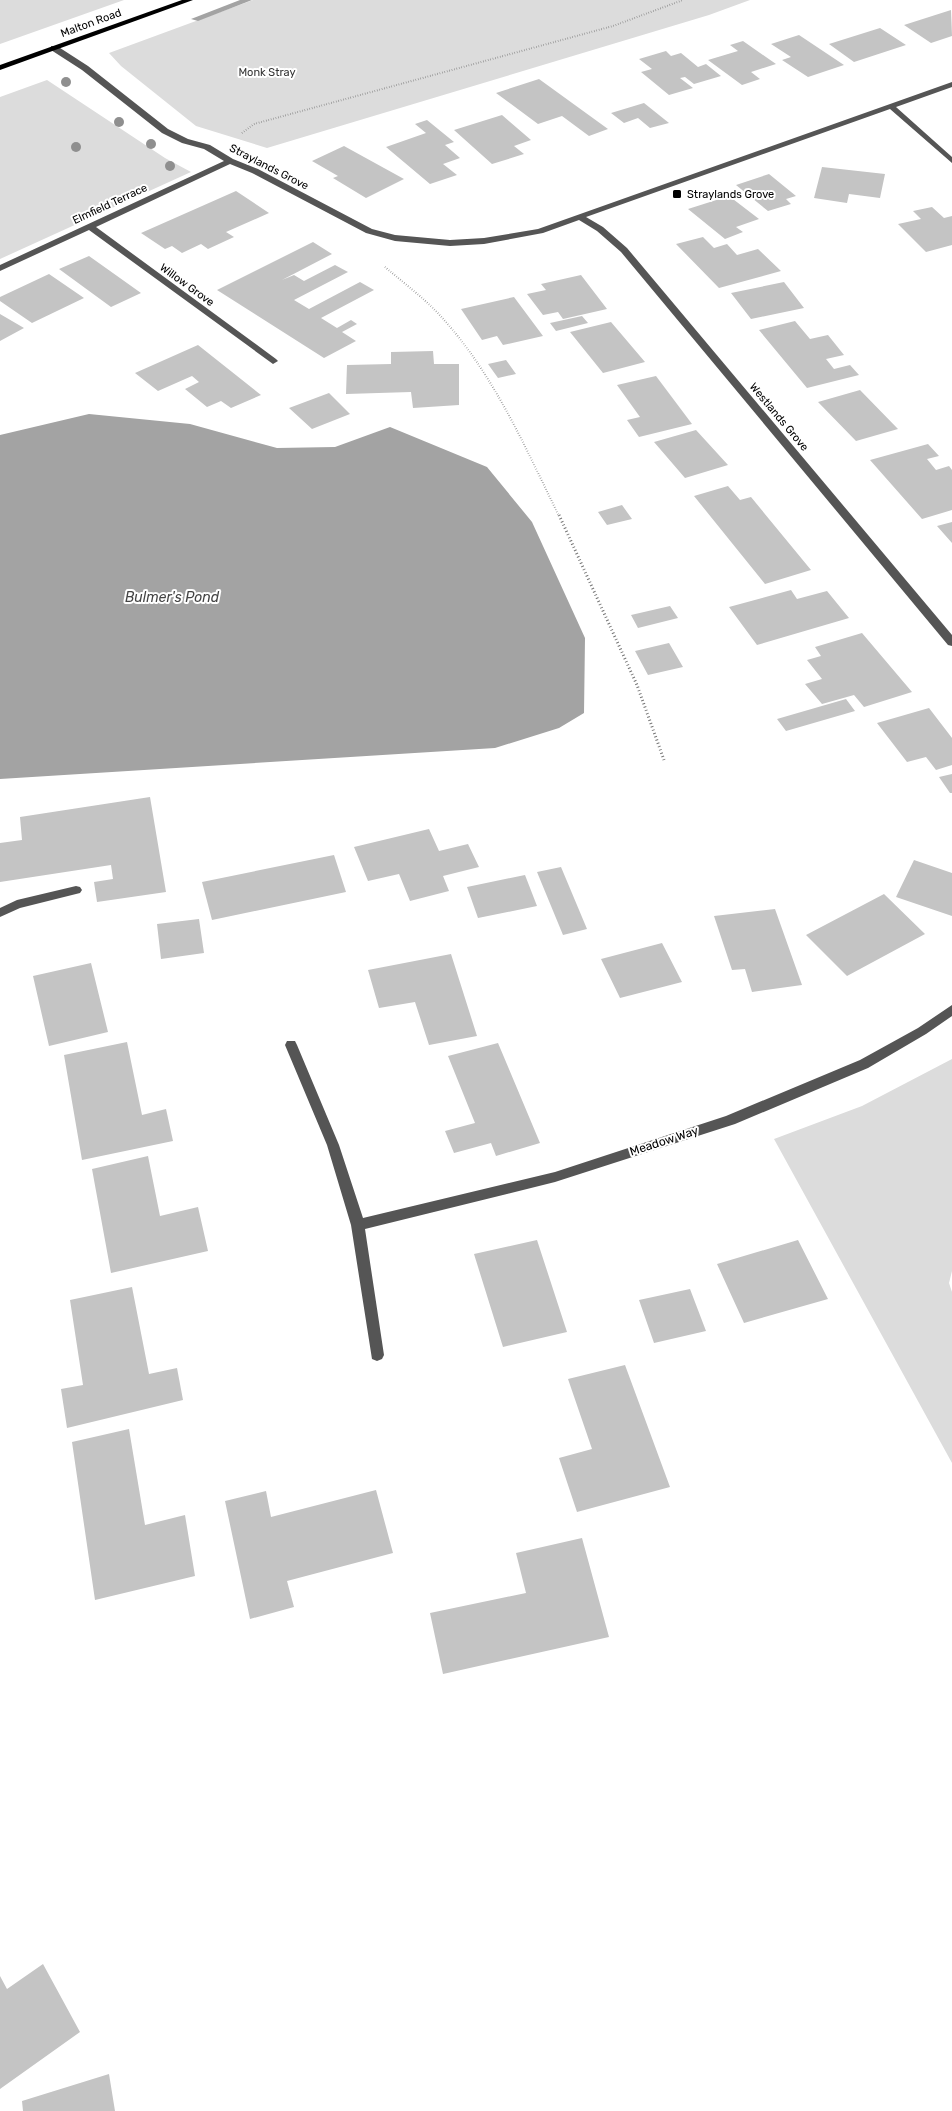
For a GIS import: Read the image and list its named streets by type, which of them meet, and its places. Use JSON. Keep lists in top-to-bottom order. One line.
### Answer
{"streets":{"main road":["Malton Road"],"street":["Straylands Grove","Elmfield Terrace","Willow Grove","Westlands Grove","Meadow Way"]},"crossings":[["Malton Road","Straylands Grove"],["Straylands Grove","Elmfield Terrace"],["Straylands Grove","Westlands Grove"],["Elmfield Terrace","Willow Grove"]],"water":["Bulmer's Pond"],"parks":["Monk Stray"],"places":{"transit":["Straylands Grove"]}}
